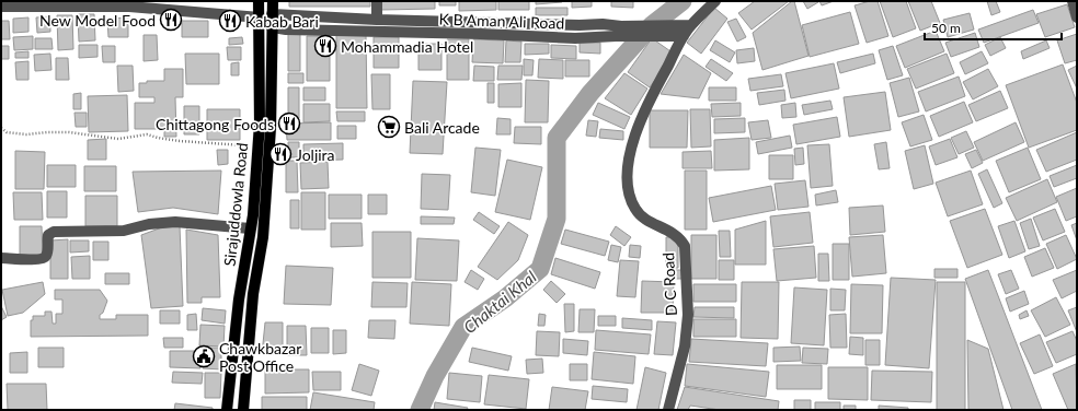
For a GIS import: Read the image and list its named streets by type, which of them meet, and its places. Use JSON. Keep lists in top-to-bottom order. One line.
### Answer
{"streets":{"main road":["Sirajuddowla Road"],"street":["K B Aman Ali Road","D C Road"]},"crossings":[["K B Aman Ali Road","Sirajuddowla Road"],["K B Aman Ali Road","D C Road"]],"water":["Chaktai Khal"],"places":{"restaurant":["New Model Food","Kabab Bari","Mohammadia Hotel","Chittagong Foods","Joljira"],"supermarket":["Bali Arcade"],"public building":["Chawkbazar Post Office"]},"scale_bar":"50 m"}
